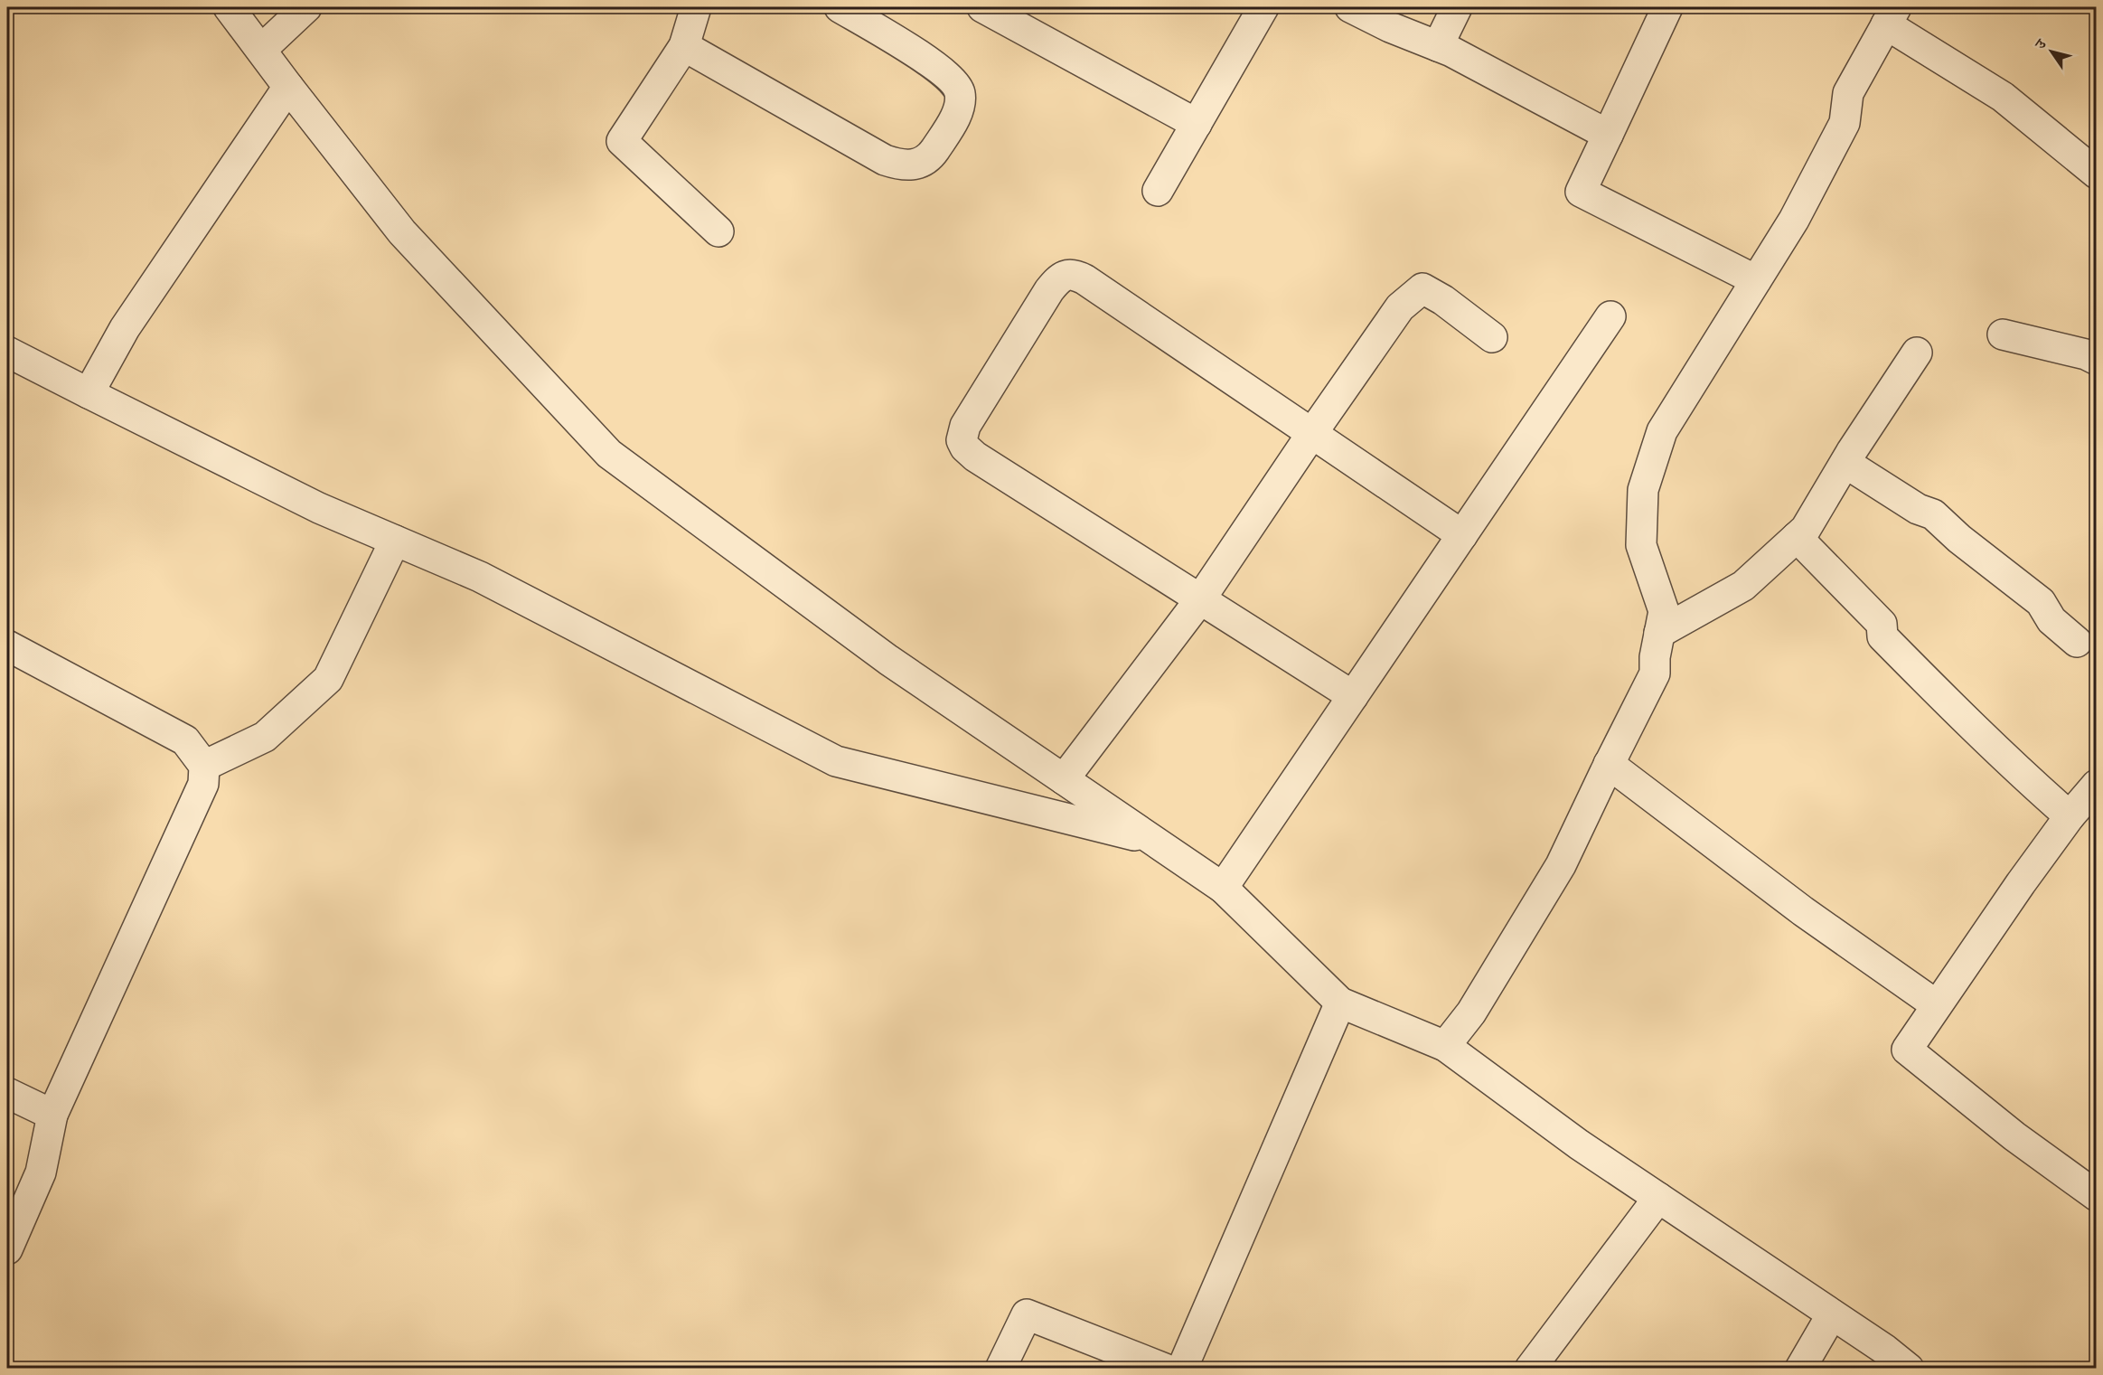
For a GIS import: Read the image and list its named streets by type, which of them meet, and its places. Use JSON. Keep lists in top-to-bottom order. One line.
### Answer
{"north":"top left"}
